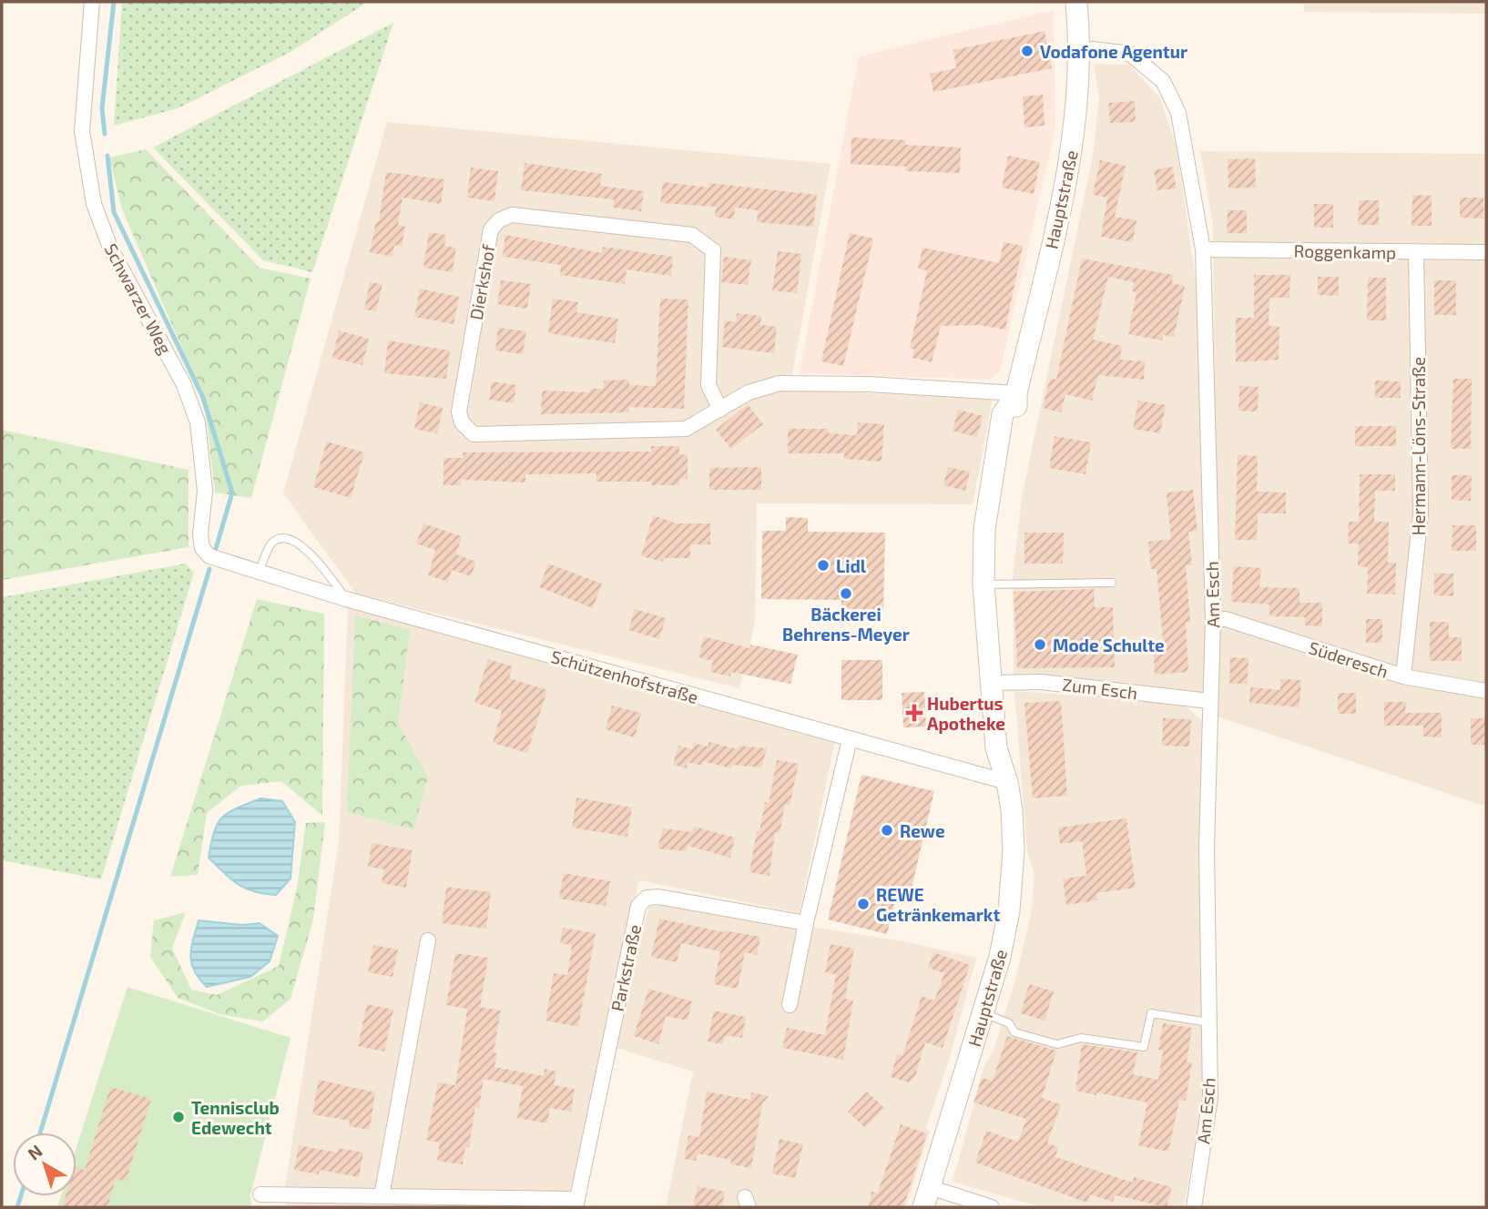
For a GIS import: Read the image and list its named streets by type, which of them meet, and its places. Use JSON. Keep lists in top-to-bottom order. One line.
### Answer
{"streets":{"main road":["Hauptstraße"],"street":["Roggenkamp","Dierkshof","Schwarzer Weg","Hermann-Löns-Straße","Am Esch","Süderesch","Schützenhofstraße","Zum Esch","Parkstraße"]},"crossings":[["Hauptstraße","Dierkshof"],["Hauptstraße","Am Esch"],["Hauptstraße","Schützenhofstraße"],["Hauptstraße","Zum Esch"],["Roggenkamp","Hermann-Löns-Straße"],["Roggenkamp","Am Esch"],["Schwarzer Weg","Schützenhofstraße"],["Hermann-Löns-Straße","Süderesch"],["Am Esch","Süderesch"],["Am Esch","Zum Esch"]],"places":{"other":["Vodafone Agentur","Lidl","Bäckerei Behrens-Meyer","Mode Schulte","Rewe","REWE Getränkemarkt","Tennisclub Edewecht"],"health":["Hubertus Apotheke"]},"north":"top left"}
